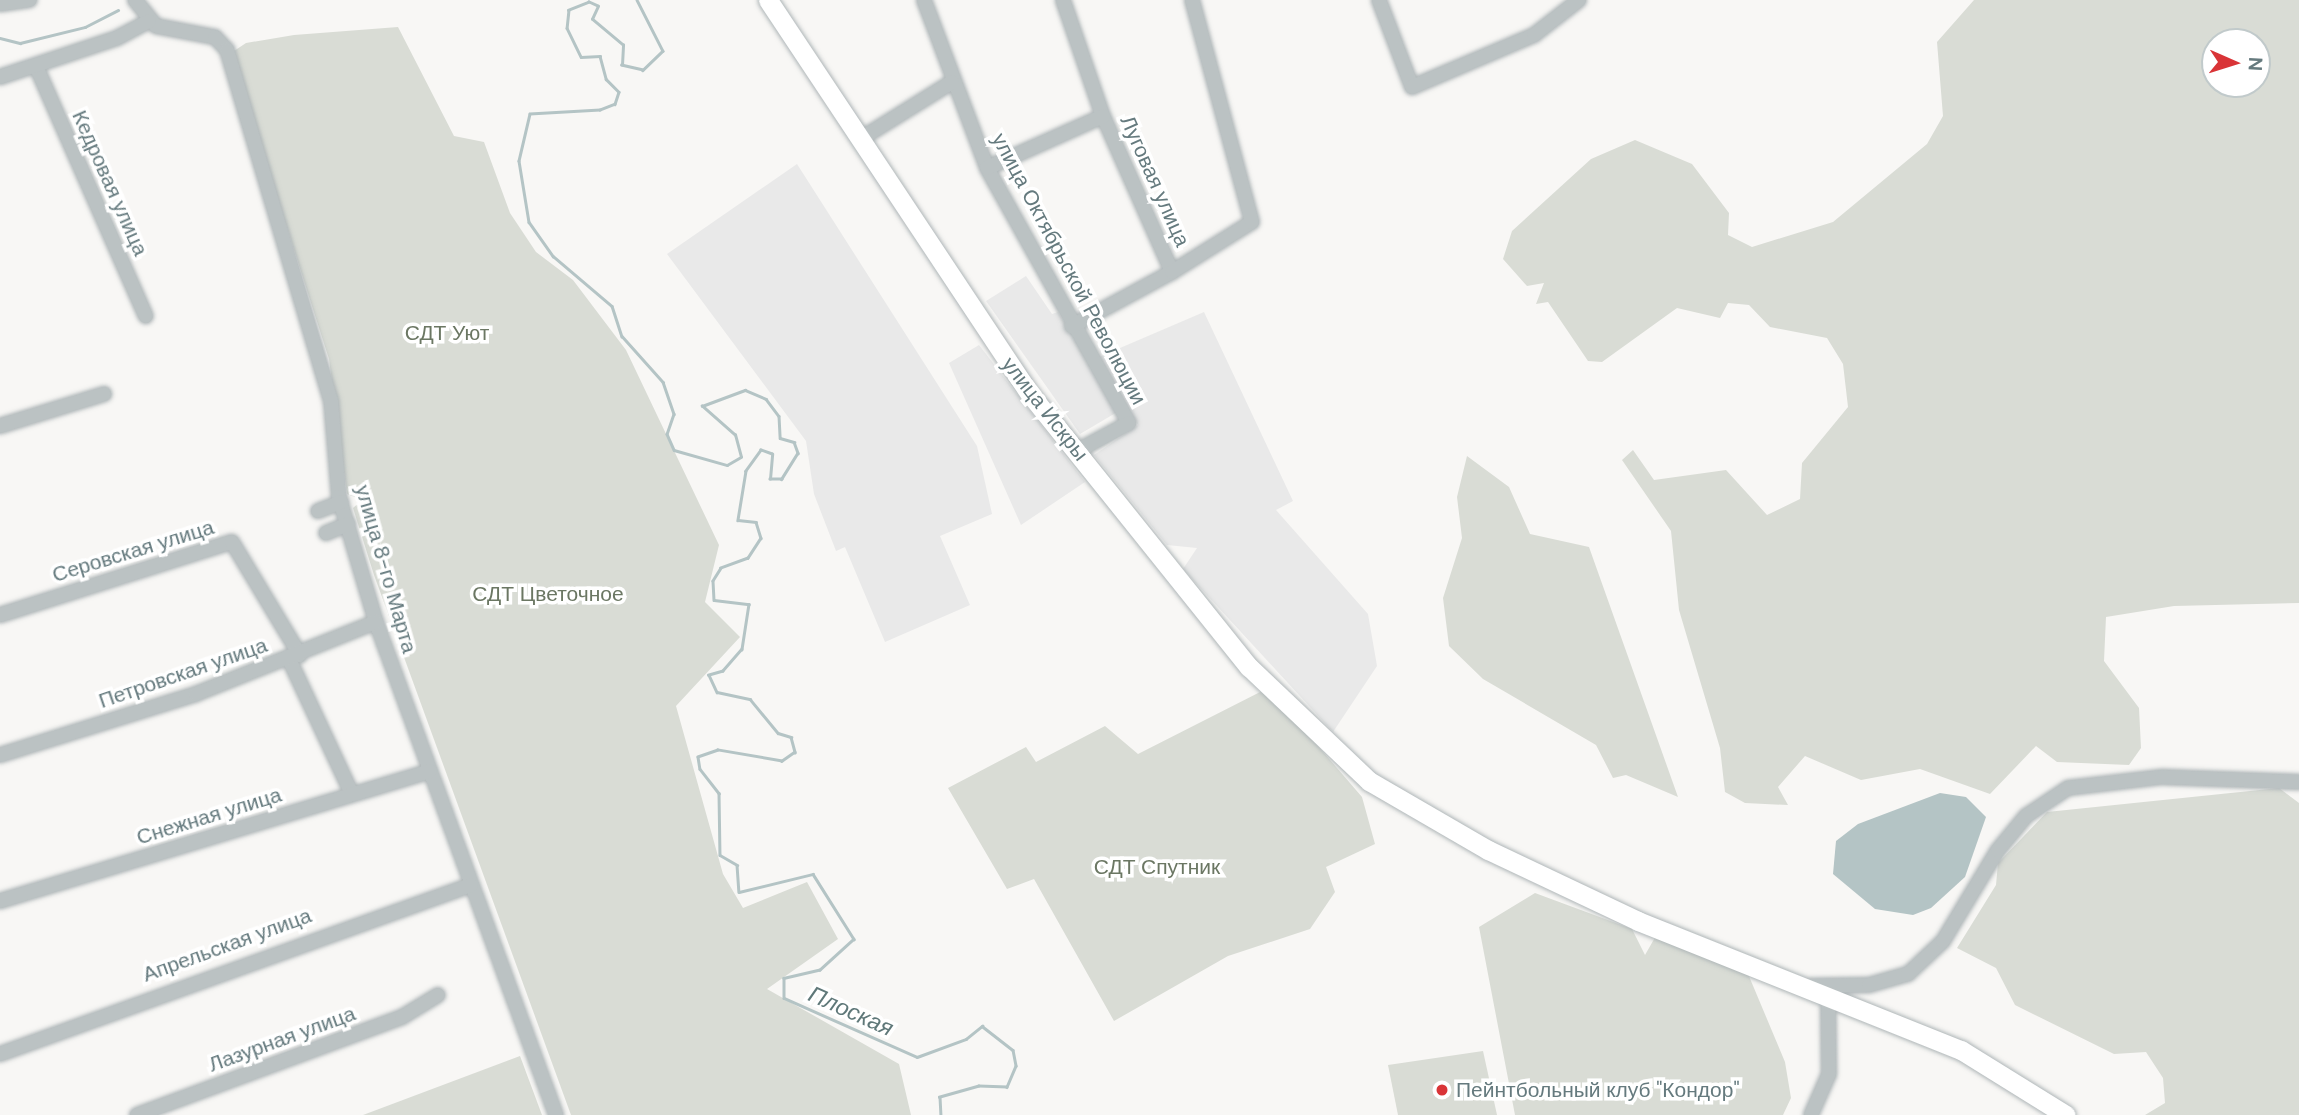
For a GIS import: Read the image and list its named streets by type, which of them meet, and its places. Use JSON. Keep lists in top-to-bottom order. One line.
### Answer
{"streets":{"main road":["улица Искры"],"street":["Луговая улица","Кедровая улица","улица Октябрьской Революции","Серовская улица","улица 8-го Марта","Петровская улица","Снежная улица","Апрельская улица","Лазурная улица"]},"crossings":[["Луговая улица","улица Октябрьской Революции"],["улица Октябрьской Революции","улица Искры"],["Серовская улица","Петровская улица"],["улица 8-го Марта","Петровская улица"],["улица 8-го Марта","Снежная улица"],["улица 8-го Марта","Апрельская улица"]],"water":["Плоская"],"parks":["СДТ Уют","СДТ Цветочное","СДТ Спутник"],"places":["Пейнтбольный клуб \"Кондор\""],"north":"right"}
